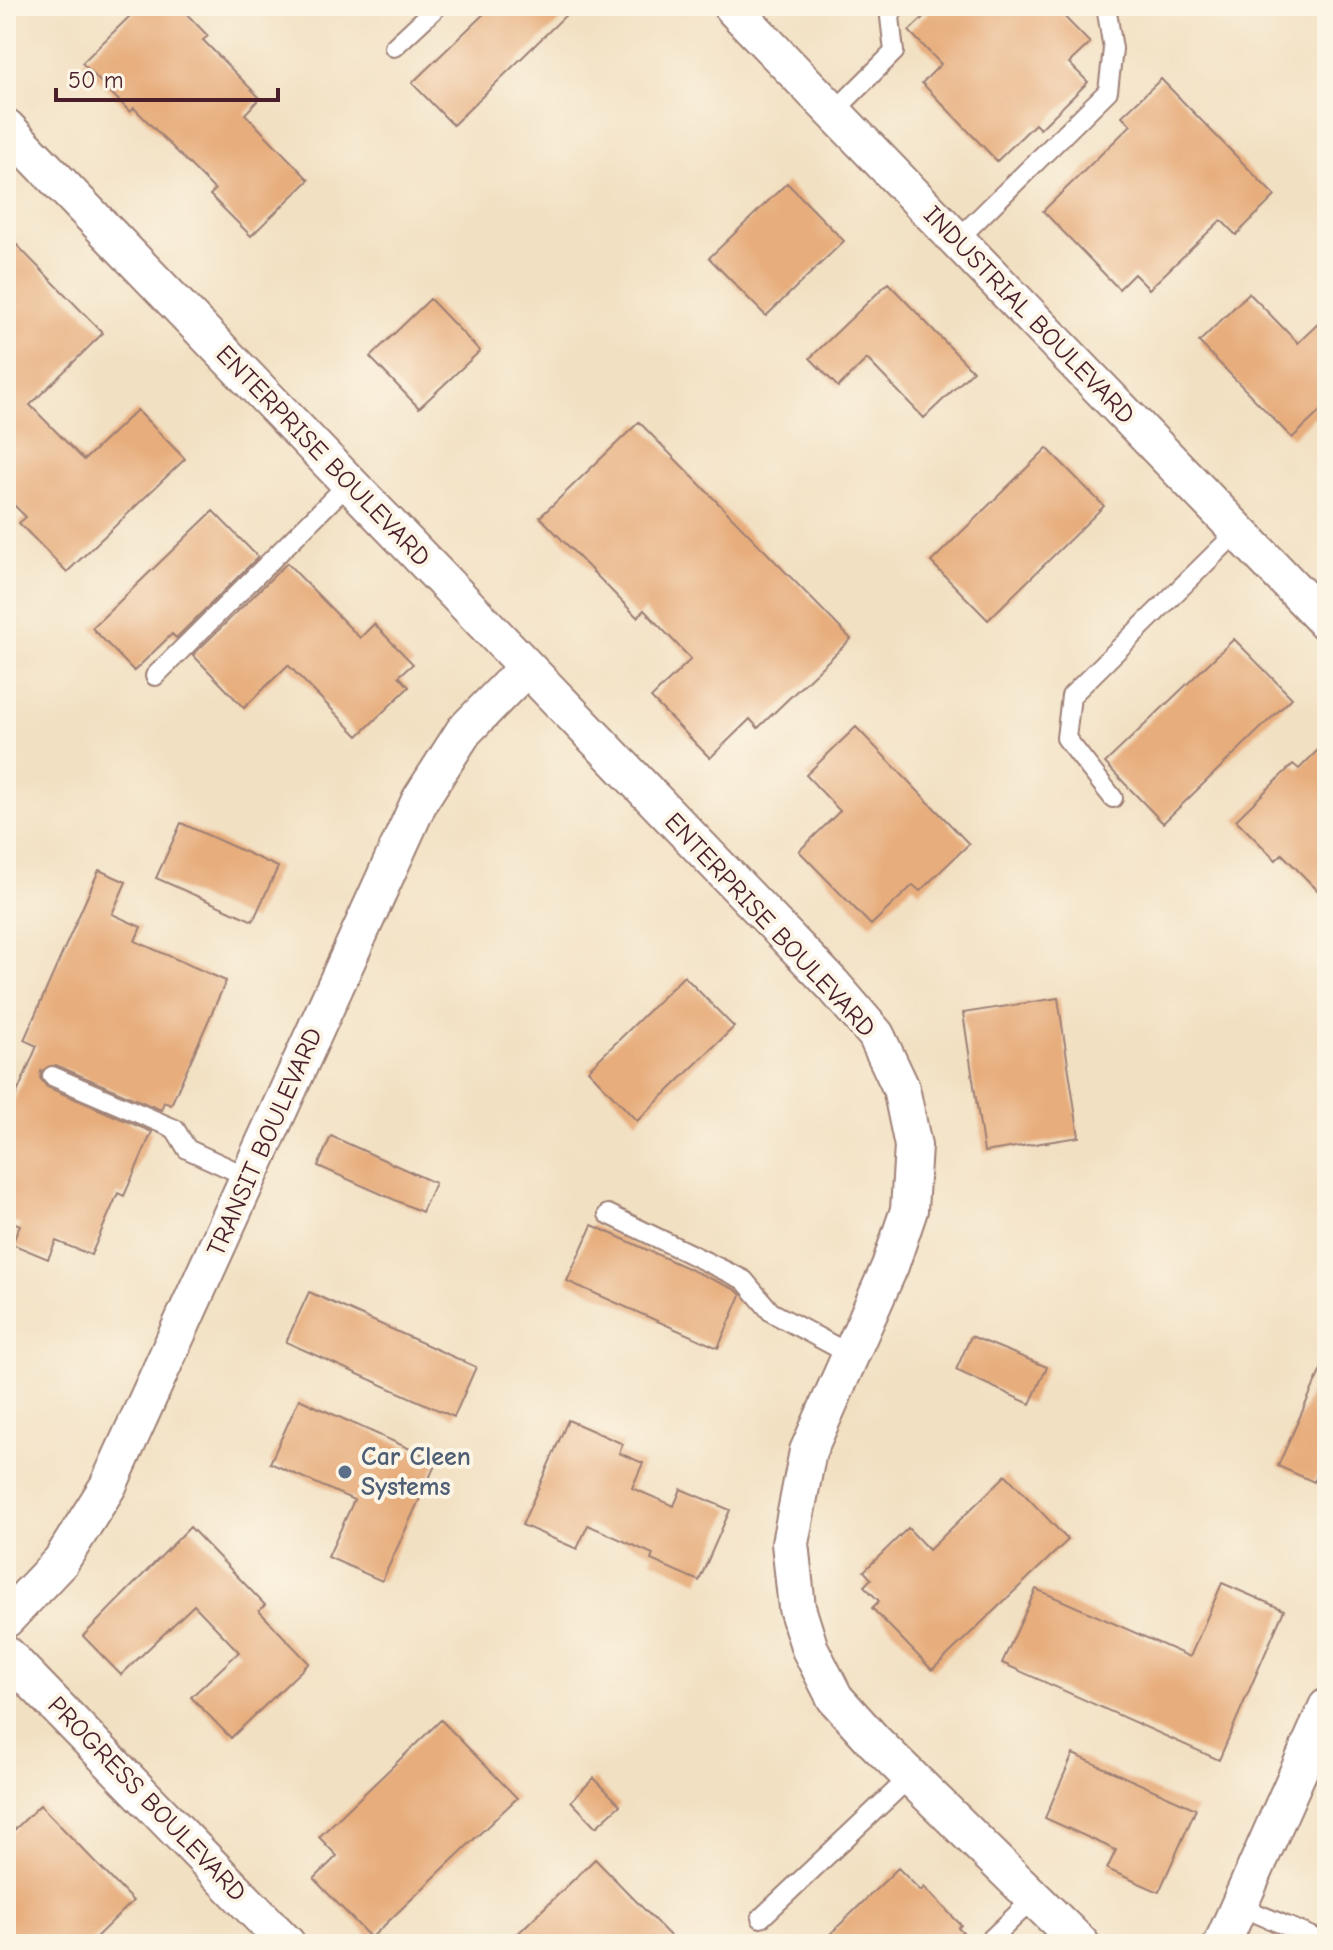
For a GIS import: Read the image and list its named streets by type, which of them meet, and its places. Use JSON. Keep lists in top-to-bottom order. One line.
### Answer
{"streets":{"street":["INDUSTRIAL BOULEVARD","ENTERPRISE BOULEVARD","TRANSIT BOULEVARD","PROGRESS BOULEVARD"]},"crossings":[["ENTERPRISE BOULEVARD","TRANSIT BOULEVARD"]],"places":["Car Cleen Systems"],"scale_bar":"50 m"}
